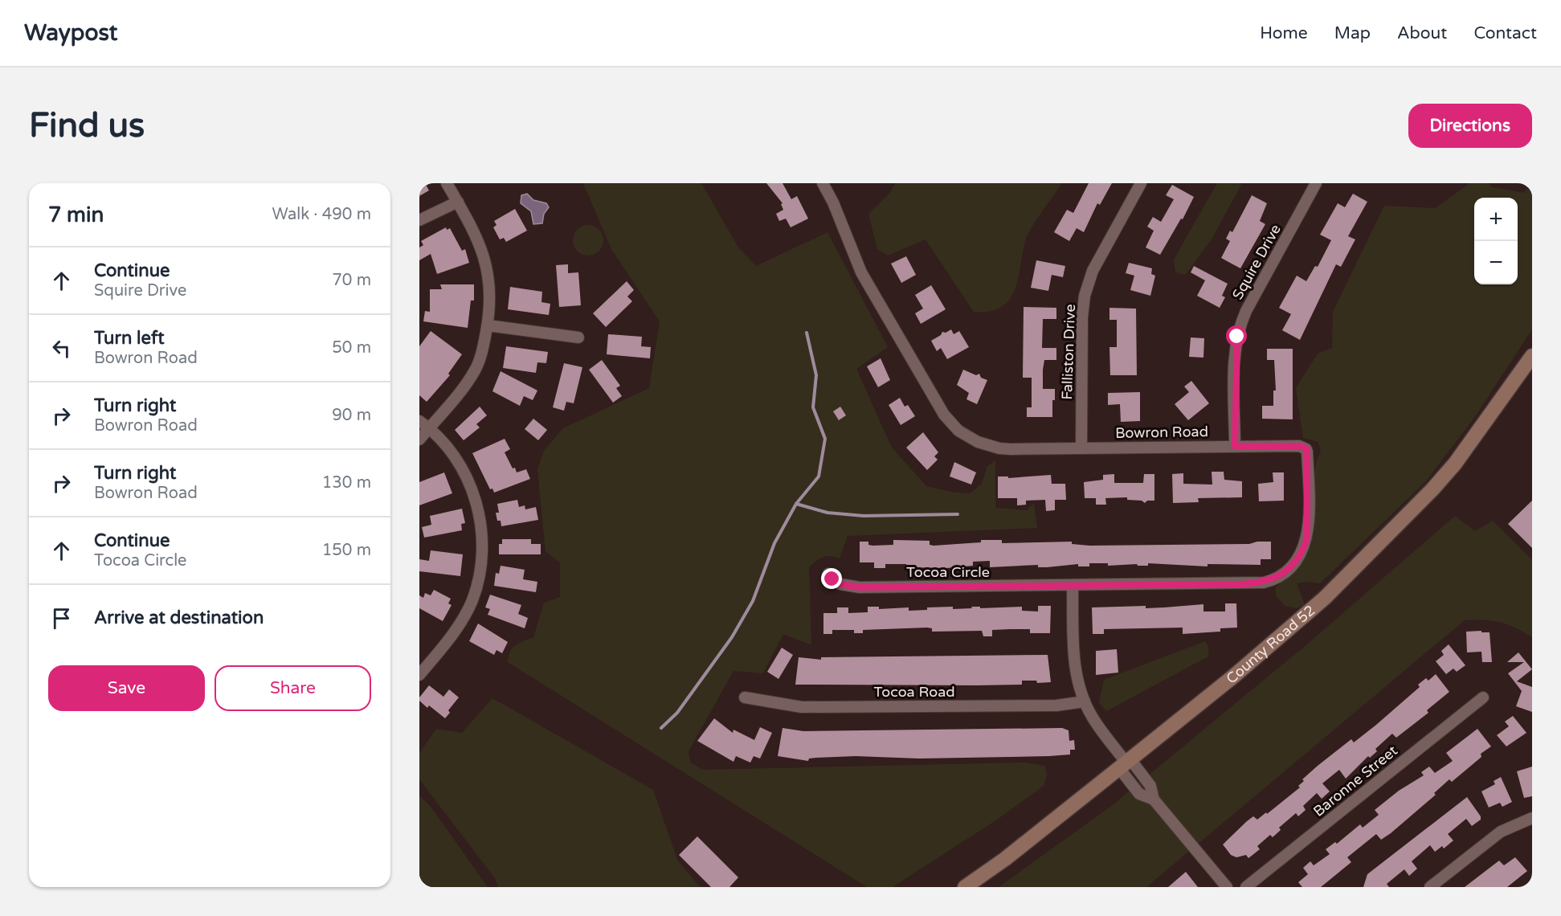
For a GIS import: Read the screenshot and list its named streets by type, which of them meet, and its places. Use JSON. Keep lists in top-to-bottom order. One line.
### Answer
{"streets":{"main road":["County Road 52"],"street":["Squire Drive","Falliston Drive","Bowron Road","Tocoa Circle","Tocoa Road","Baronne Street"]},"crossings":[["Squire Drive","Bowron Road"],["Falliston Drive","Bowron Road"],["Bowron Road","Tocoa Circle"]],"page":{"header":"Waypost","nav":["Home","Map","About","Contact"],"buttons":["Directions",["Save","Share"]],"title":"Find us","heading":["7 min","Walk · 490 m"],"map_buttons":["+","−"],"list":[["Continue","Squire Drive","70 m"],["Turn left","Bowron Road","50 m"],["Turn right","Bowron Road","90 m"],["Turn right","Bowron Road","130 m"],["Continue","Tocoa Circle","150 m"],"Arrive at destination"]}}
